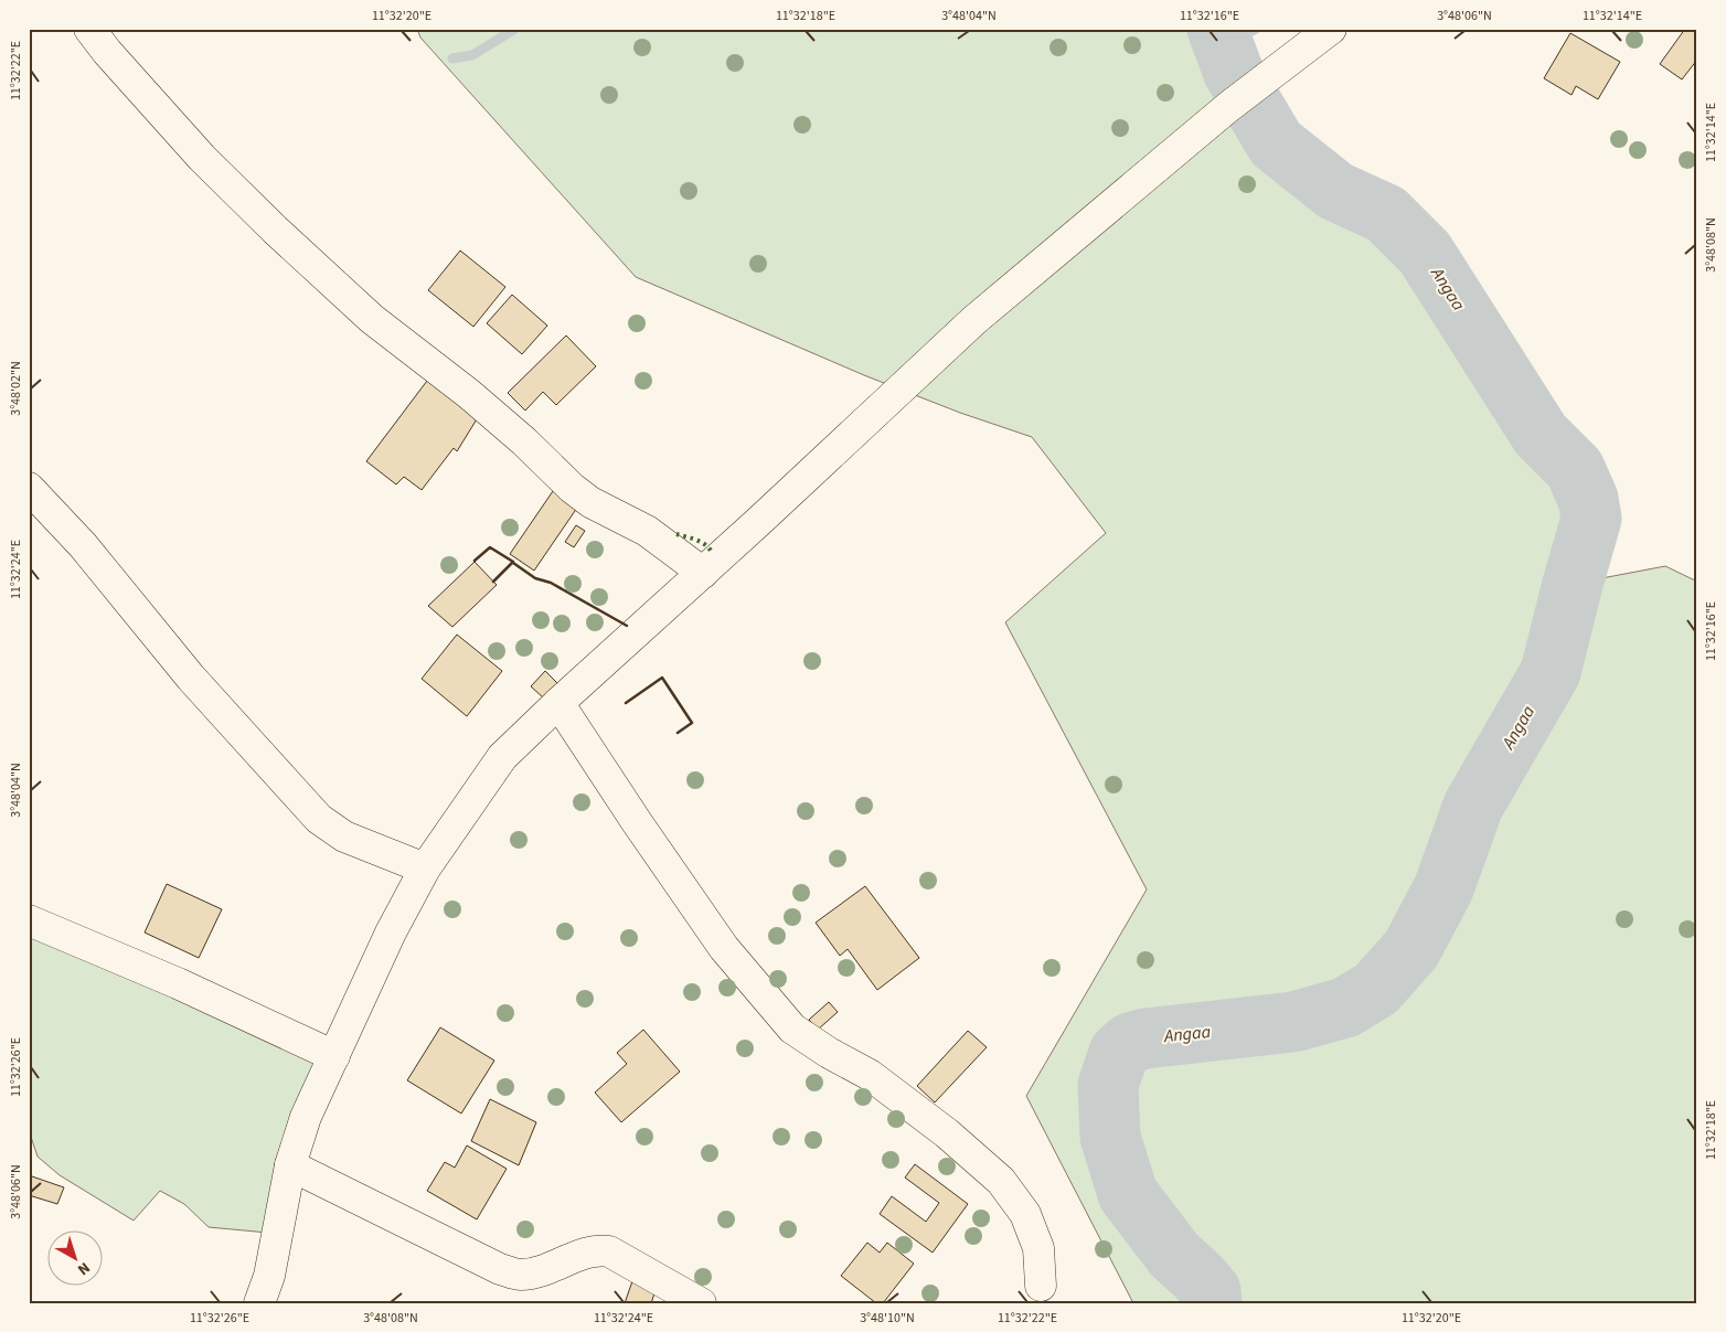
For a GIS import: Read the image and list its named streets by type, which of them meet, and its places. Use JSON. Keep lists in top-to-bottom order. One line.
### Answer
{"water":["Angaa"],"north":"bottom right","coordinates":["11°32'20\"E","11°32'18\"E","3°48'04\"N","11°32'16\"E","3°48'06\"N","11°32'14\"E","11°32'22\"E","3°48'08\"N","3°48'02\"N","11°32'24\"E","11°32'26\"E","3°48'10\"N"]}
